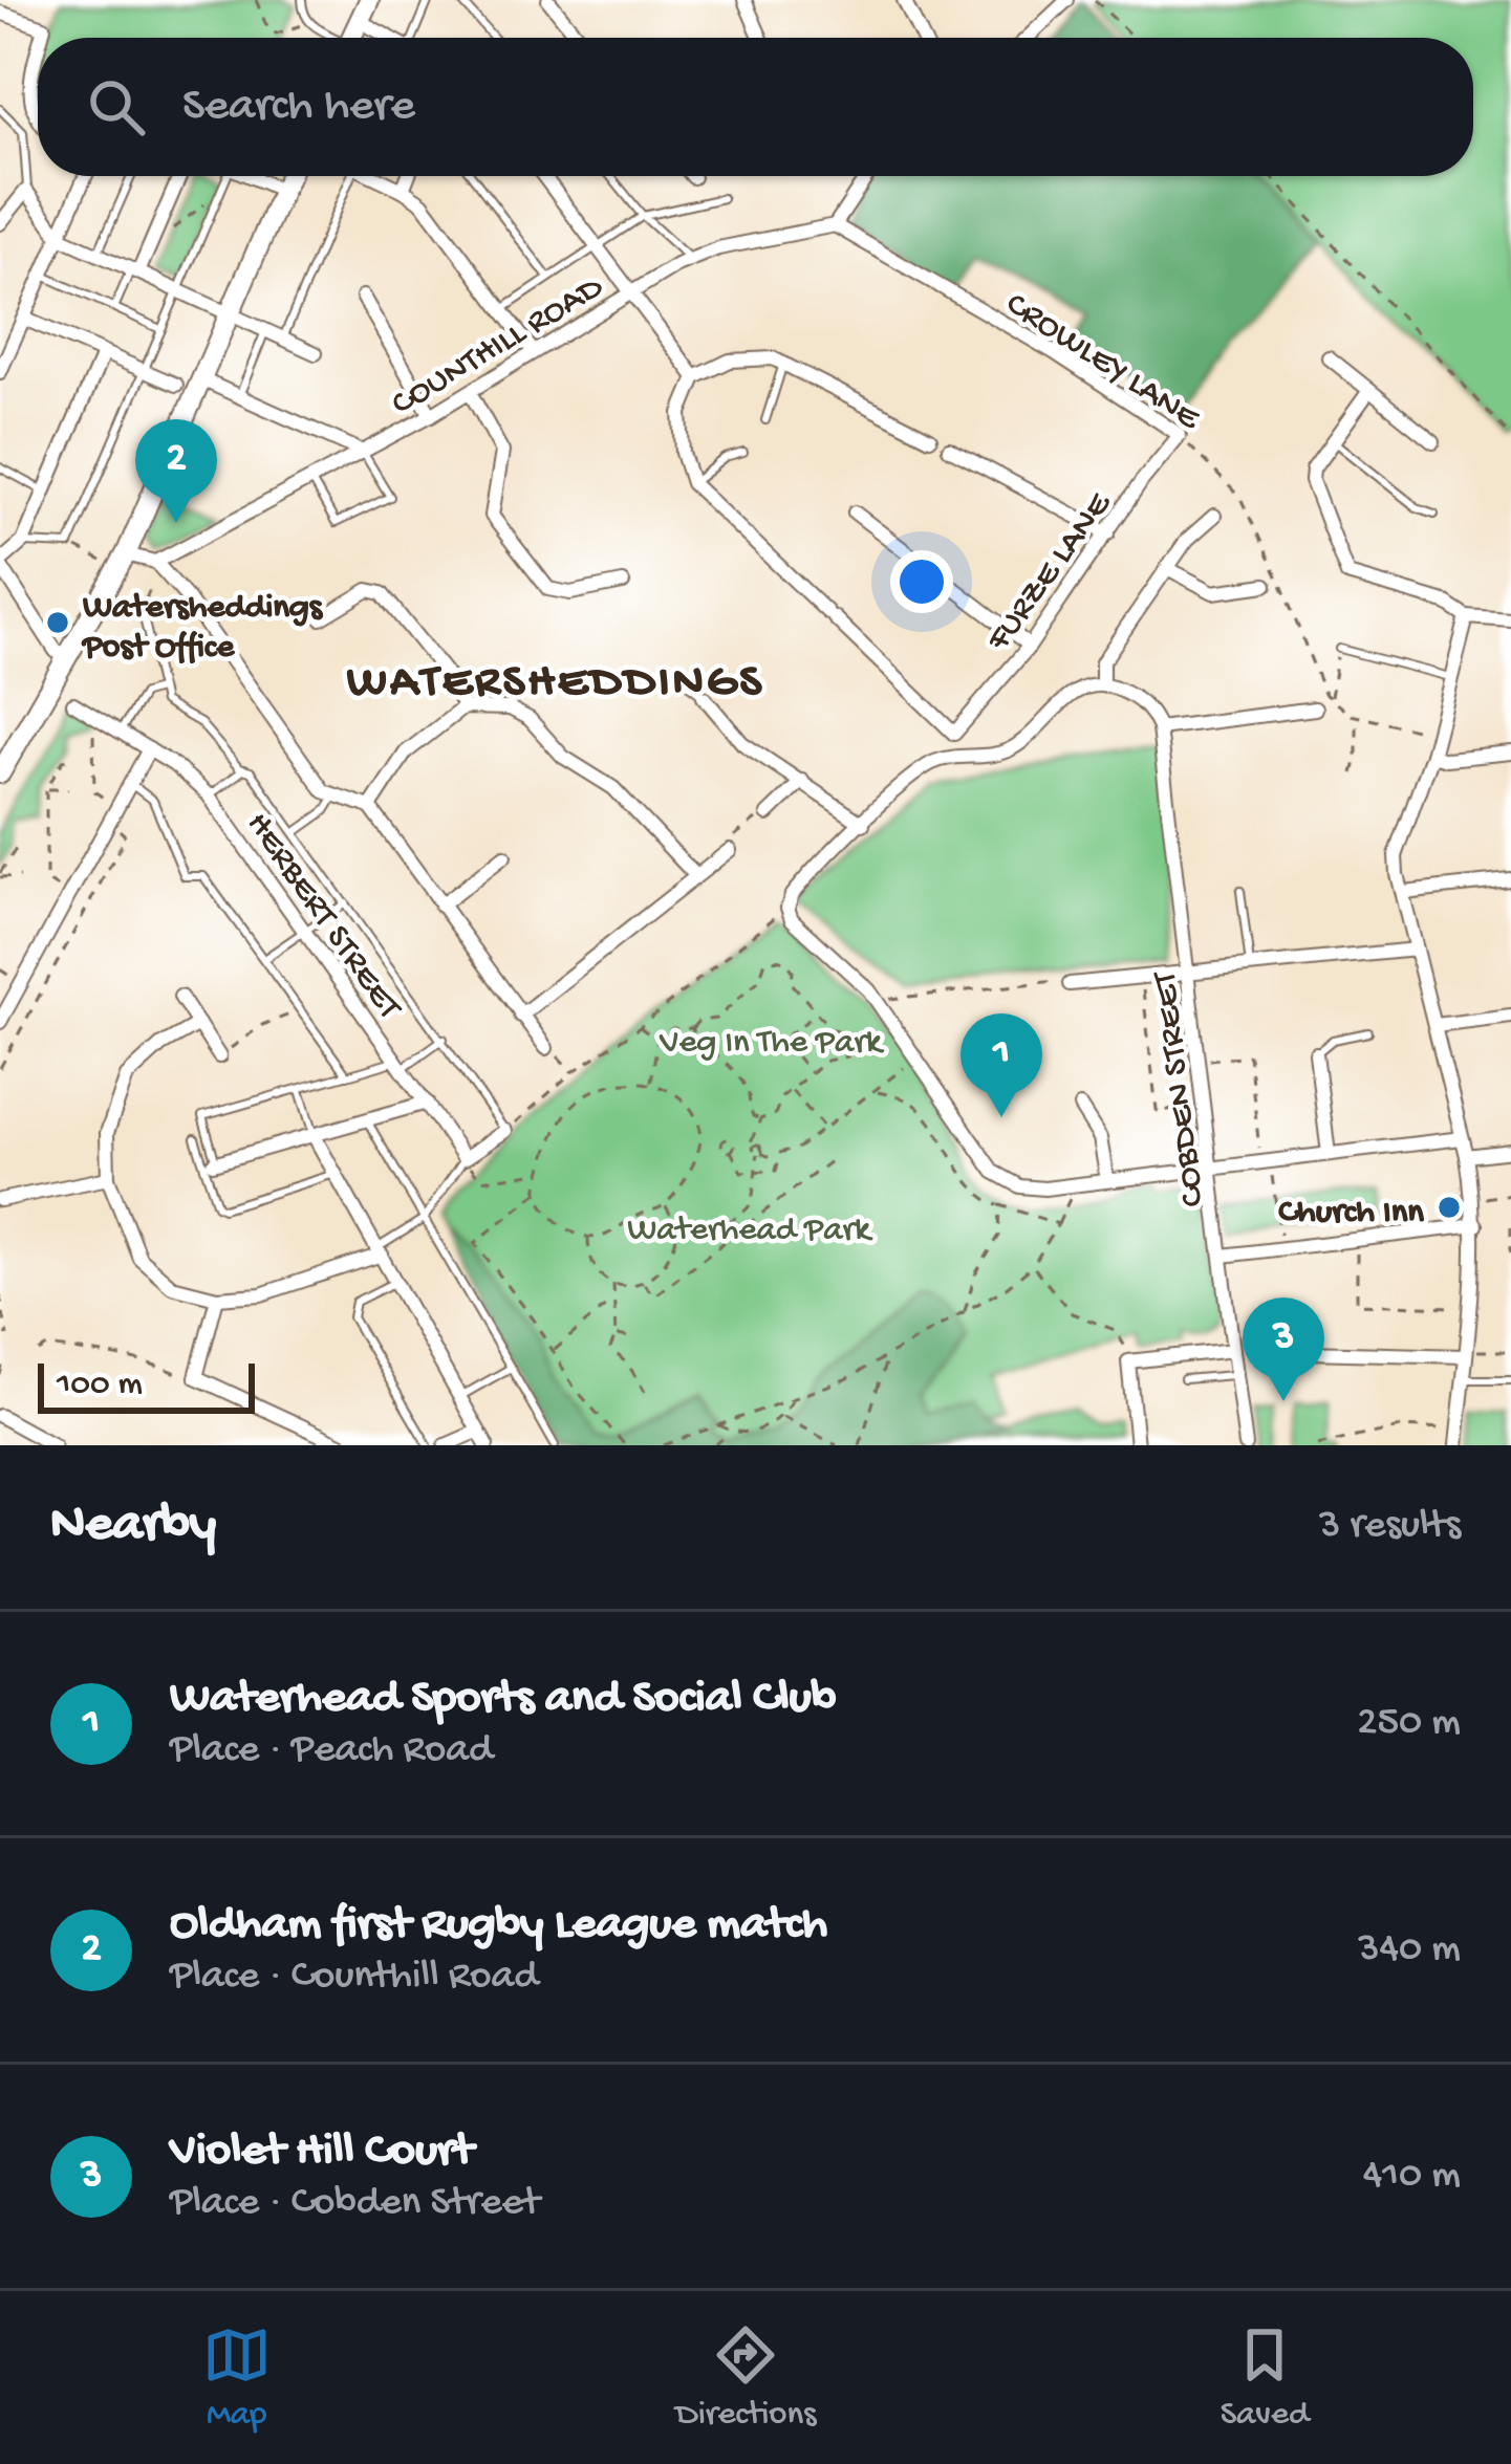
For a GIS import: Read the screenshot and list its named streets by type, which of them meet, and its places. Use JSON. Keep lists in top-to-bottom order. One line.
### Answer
{"streets":{"street":["COUNTHILL ROAD","CROWLEY LANE","FURZE LANE","HERBERT STREET","COBDEN STREET"]},"crossings":[["COUNTHILL ROAD","CROWLEY LANE"],["CROWLEY LANE","FURZE LANE"]],"districts":["WATERSHEDDINGS"],"parks":["Veg In The Park","Waterhead Park"],"places":["Watersheddings Post Office","Church Inn"],"scale_bar":"100 m","page":{"search":"Search here","pins":["2","1","3"],"scale":"100 m","heading":["Nearby","3 results"],"list":[{"mark":"1","name":"Waterhead Sports and Social Club","note":"Place · Peach Road","value":"250 m"},{"mark":"2","name":"Oldham first Rugby League match","note":"Place · Counthill Road","value":"340 m"},{"mark":"3","name":"Violet Hill Court","note":"Place · Cobden Street","value":"410 m"}],"nav":["Map","Directions","Saved"]}}
